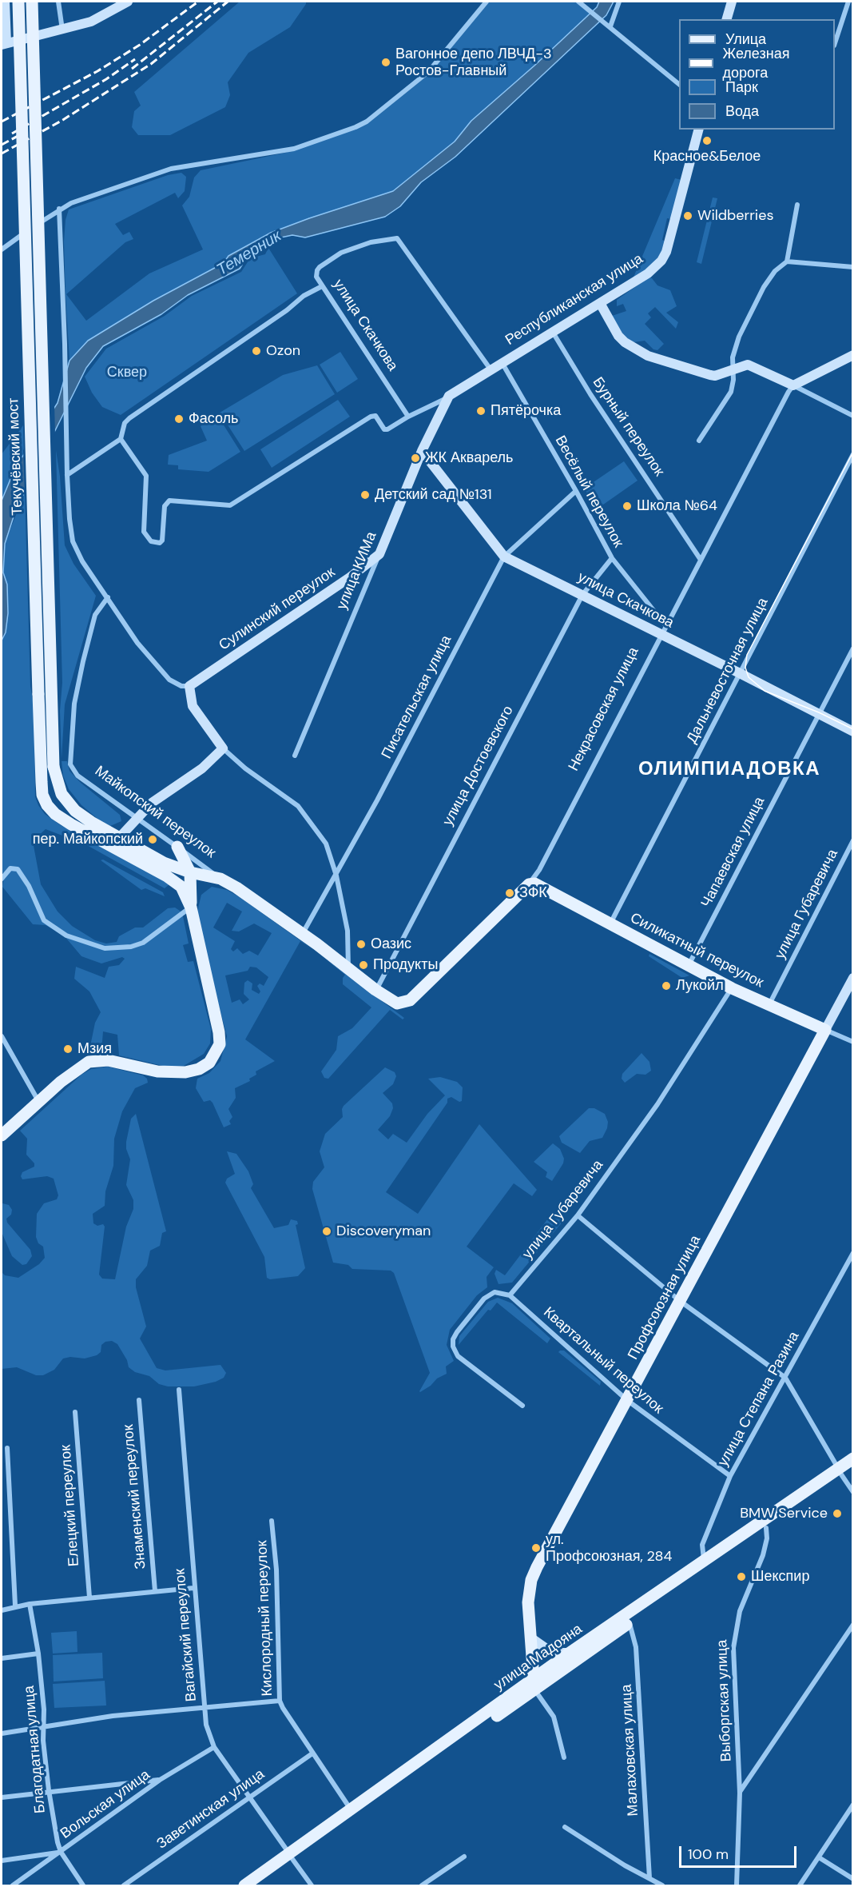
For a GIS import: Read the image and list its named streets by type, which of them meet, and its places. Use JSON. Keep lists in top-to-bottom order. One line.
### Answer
{"streets":{"main road":["Текучёвский мост","Некрасовская улица","Майкопский переулок","Силикатный переулок","Профсоюзная улица","улица Мадояна"],"street":["Республиканская улица","улица Скачкова","Бурный переулок","Весёлый переулок","улица КИМа","Сулинский переулок","Дальневосточная улица","Писательская улица","улица Достоевского","Чапаевская улица","улица Губаревича","Квартальный переулок","улица Степана Разина","Знаменский переулок","Елецкий переулок","Кислородный переулок","Вагайский переулок","Выборгская улица","Благодатная улица","Малаховская улица","Вольская улица","Заветинская улица"]},"crossings":[["Республиканская улица","улица Скачкова"],["Республиканская улица","Бурный переулок"],["Республиканская улица","Весёлый переулок"],["Республиканская улица","улица КИМа"],["улица Скачкова","Весёлый переулок"],["улица Скачкова","улица КИМа"],["улица Скачкова","Дальневосточная улица"],["улица Скачкова","Писательская улица"],["улица Скачкова","Некрасовская улица"],["улица Скачкова","улица Достоевского"],["улица Скачкова","Чапаевская улица"],["Бурный переулок","Некрасовская улица"],["Текучёвский мост","Майкопский переулок"],["Весёлый переулок","Писательская улица"],["Весёлый переулок","Некрасовская улица"],["Весёлый переулок","улица Достоевского"],["улица КИМа","Сулинский переулок"],["Дальневосточная улица","Силикатный переулок"],["Писательская улица","Майкопский переулок"],["Некрасовская улица","Майкопский переулок"],["Некрасовская улица","Силикатный переулок"],["улица Достоевского","Майкопский переулок"],["Чапаевская улица","Силикатный переулок"],["улица Губаревича","Силикатный переулок"],["улица Губаревича","Квартальный переулок"],["Силикатный переулок","Профсоюзная улица"],["Профсоюзная улица","Квартальный переулок"],["Профсоюзная улица","улица Мадояна"],["Квартальный переулок","улица Степана Разина"],["улица Степана Разина","улица Мадояна"],["Кислородный переулок","улица Мадояна"],["Кислородный переулок","Заветинская улица"],["Вагайский переулок","улица Мадояна"],["Вагайский переулок","Вольская улица"],["Вагайский переулок","Заветинская улица"],["улица Мадояна","Выборгская улица"],["улица Мадояна","Малаховская улица"],["Благодатная улица","Вольская улица"]],"districts":["ОЛИМПИАДОВКА"],"water":["Темерник"],"parks":["Сквер"],"places":["Вагонное депо ЛВЧД-3 Ростов-Главный","Красное&Белое","Wildberries","Ozon","Пятёрочка","Фасоль","ЖК Акварель","Детский сад №131","Школа №64","пер. Майкопский","ЗФК","Оазис","Продукты","Лукойл","Мзия","Discoveryman","BMW Service","ул. Профсоюзная, 284","Шекспир"],"legend":["Улица","Железная дорога","Парк","Вода"],"scale_bar":"100 m"}
